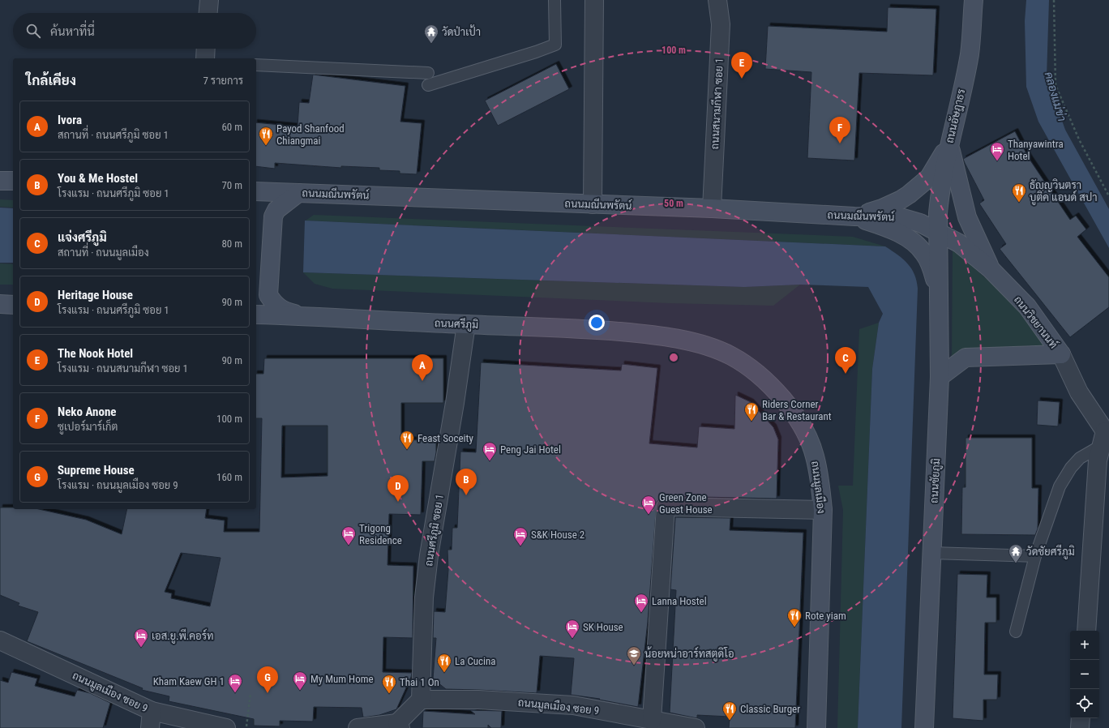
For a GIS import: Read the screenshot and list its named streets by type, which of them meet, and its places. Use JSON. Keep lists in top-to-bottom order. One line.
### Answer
{"streets":{"main road":["ถนนอัษฎาธร","ถนนมณีนพรัตน์","ถนนวิชยานนท์","ถนนศรีภูมิ","ถนนชัยภูมิ","ถนนมูลเมือง"],"street":["ถนนสนามกีฬา ซอย 1","ถนนศรีภูมิ ซอย 1","ถนนมูลเมือง ซอย 9"]},"crossings":[["ถนนสนามกีฬา ซอย 1","ถนนมณีนพรัตน์"],["ถนนอัษฎาธร","ถนนมณีนพรัตน์"],["ถนนอัษฎาธร","ถนนวิชยานนท์"],["ถนนอัษฎาธร","ถนนชัยภูมิ"],["ถนนมณีนพรัตน์","ถนนวิชยานนท์"],["ถนนมณีนพรัตน์","ถนนชัยภูมิ"],["ถนนวิชยานนท์","ถนนชัยภูมิ"],["ถนนศรีภูมิ","ถนนมูลเมือง"],["ถนนศรีภูมิ","ถนนศรีภูมิ ซอย 1"],["ถนนศรีภูมิ ซอย 1","ถนนมูลเมือง ซอย 9"]],"water":["คลองแม่ข่า"],"places":{"temple":["วัดป่าเป้า","วัดชัยศรีภูมิ"],"restaurant":["Payod Shanfood Chiangmai","ธัญญวินตรา บูติค แอนด์ สปา","Riders Corner Bar & Restaurant","Feast Soceity","Rote yiam","La Cucina","Thai 1 On","Classic Burger"],"hotel":["Thanyawintra Hotel","Peng Jai Hotel","Green Zone Guest House","Trigong Residence","S&K House 2","Lanna Hostel","SK House","เอส.ยู.พี.คอร์ท","My Mum Home","Kham Kaew GH 1"],"school or university":["น้อยหน่าอาร์ทสตูดิโอ"]},"page":{"search":"ค้นหาที่นี่","pins":["E","F","C","A","B","D","G"],"heading":["ใกล้เคียง","7 รายการ"],"list":[{"mark":"A","name":"Ivora","note":"สถานที่ · ถนนศรีภูมิ ซอย 1","value":"60 m"},{"mark":"B","name":"You & Me Hostel","note":"โรงแรม · ถนนศรีภูมิ ซอย 1","value":"70 m"},{"mark":"C","name":"แจ่งศรีภูมิ","note":"สถานที่ · ถนนมูลเมือง","value":"80 m"},{"mark":"D","name":"Heritage House","note":"โรงแรม · ถนนศรีภูมิ ซอย 1","value":"90 m"},{"mark":"E","name":"The Nook Hotel","note":"โรงแรม · ถนนสนามกีฬา ซอย 1","value":"90 m"},{"mark":"F","name":"Neko Anone","note":"ซูเปอร์มาร์เก็ต","value":"100 m"},{"mark":"G","name":"Supreme House","note":"โรงแรม · ถนนมูลเมือง ซอย 9","value":"160 m"}],"map_buttons":["+","−"]},"rings":["100 m","50 m"]}
